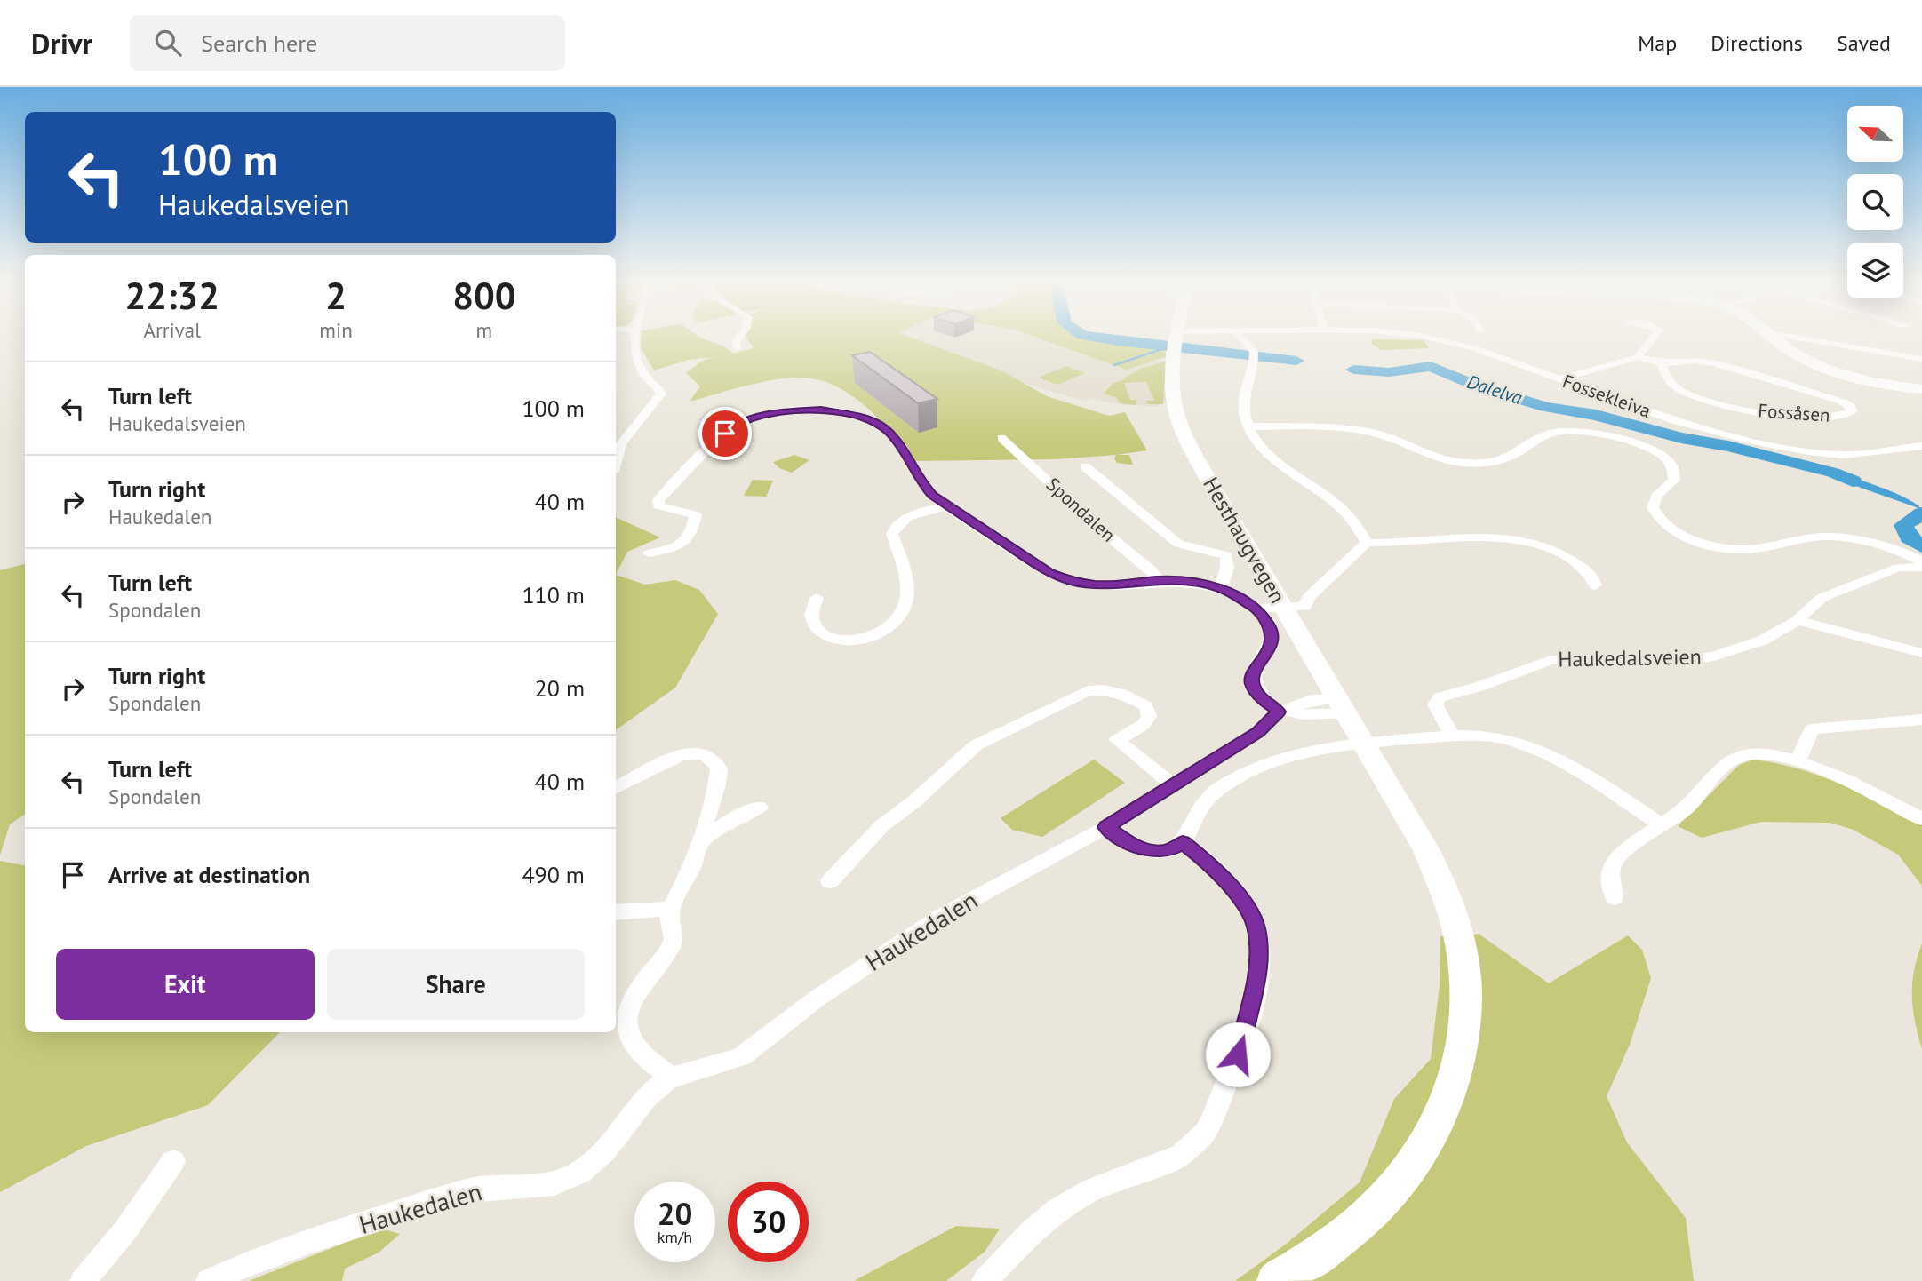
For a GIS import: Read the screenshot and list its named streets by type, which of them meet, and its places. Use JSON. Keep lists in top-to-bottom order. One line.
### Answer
{"streets":{"main road":["Hesthaugvegen"],"street":["Fossekleiva","Fossåsen","Spondalen","Haukedalsveien","Haukedalen"]},"crossings":[["Fossekleiva","Hesthaugvegen"]],"water":["Dalelva"],"north":"top left","page":{"header":"Drivr","search":"Search here","nav":["Map","Directions","Saved"],"turn":["100 m","Haukedalsveien"],"eta":["22:32","Arrival","2","min","800","m"],"list":[{"name":"Turn left","note":"Haukedalsveien","value":"100 m"},{"name":"Turn right","note":"Haukedalen","value":"40 m"},{"name":"Turn left","note":"Spondalen","value":"110 m"},{"name":"Turn right","note":"Spondalen","value":"20 m"},{"name":"Turn left","note":"Spondalen","value":"40 m"},{"name":"Arrive at destination","value":"490 m"}],"buttons":["Exit","Share"],"speed":"20 km/h","limit":"30"}}
